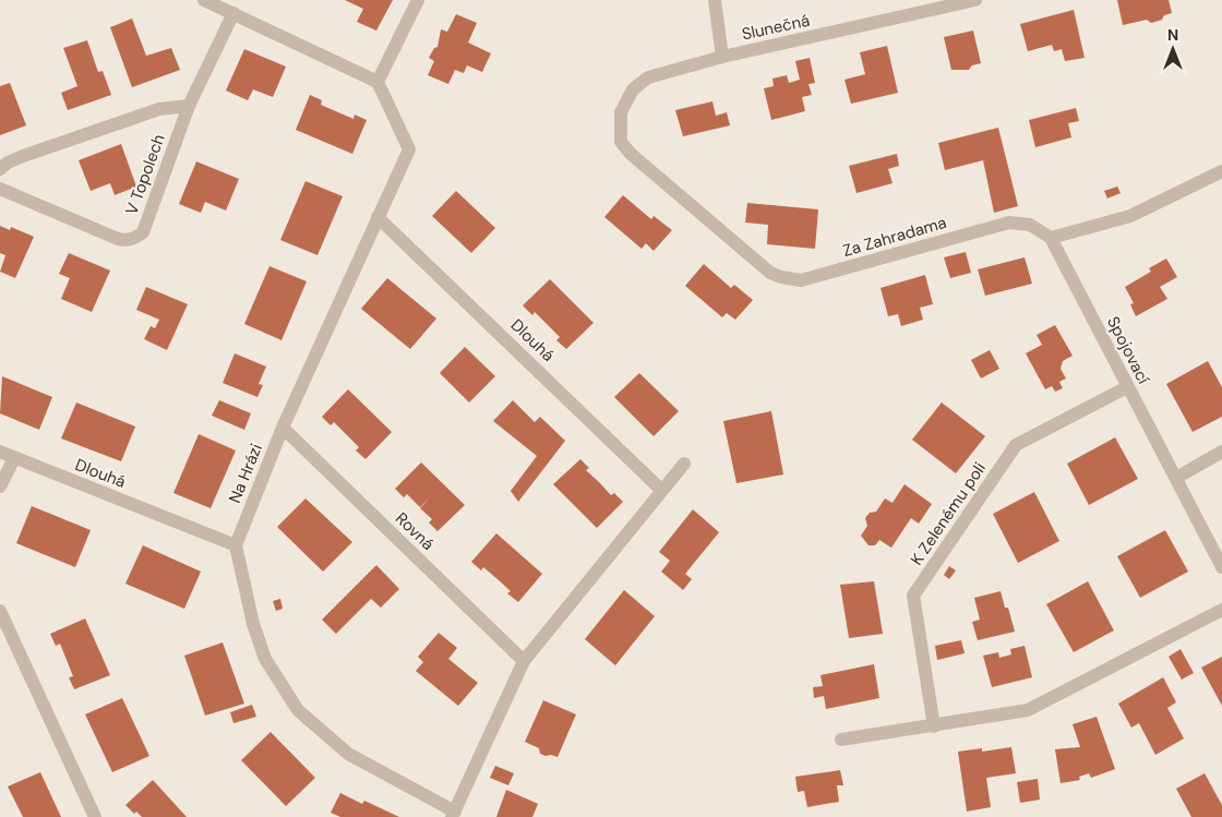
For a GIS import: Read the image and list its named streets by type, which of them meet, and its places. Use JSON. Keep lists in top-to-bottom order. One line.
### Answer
{"streets":{"street":["Slunečná","V Topolech","Za Zahradama","Dlouhá","Spojovací","Na Hrázi","K Zelenému poli","Rovná"]},"crossings":[["Slunečná","Za Zahradama"],["Za Zahradama","Spojovací"],["Dlouhá","Na Hrázi"],["Spojovací","K Zelenému poli"],["Na Hrázi","Rovná"]],"north":"top"}
